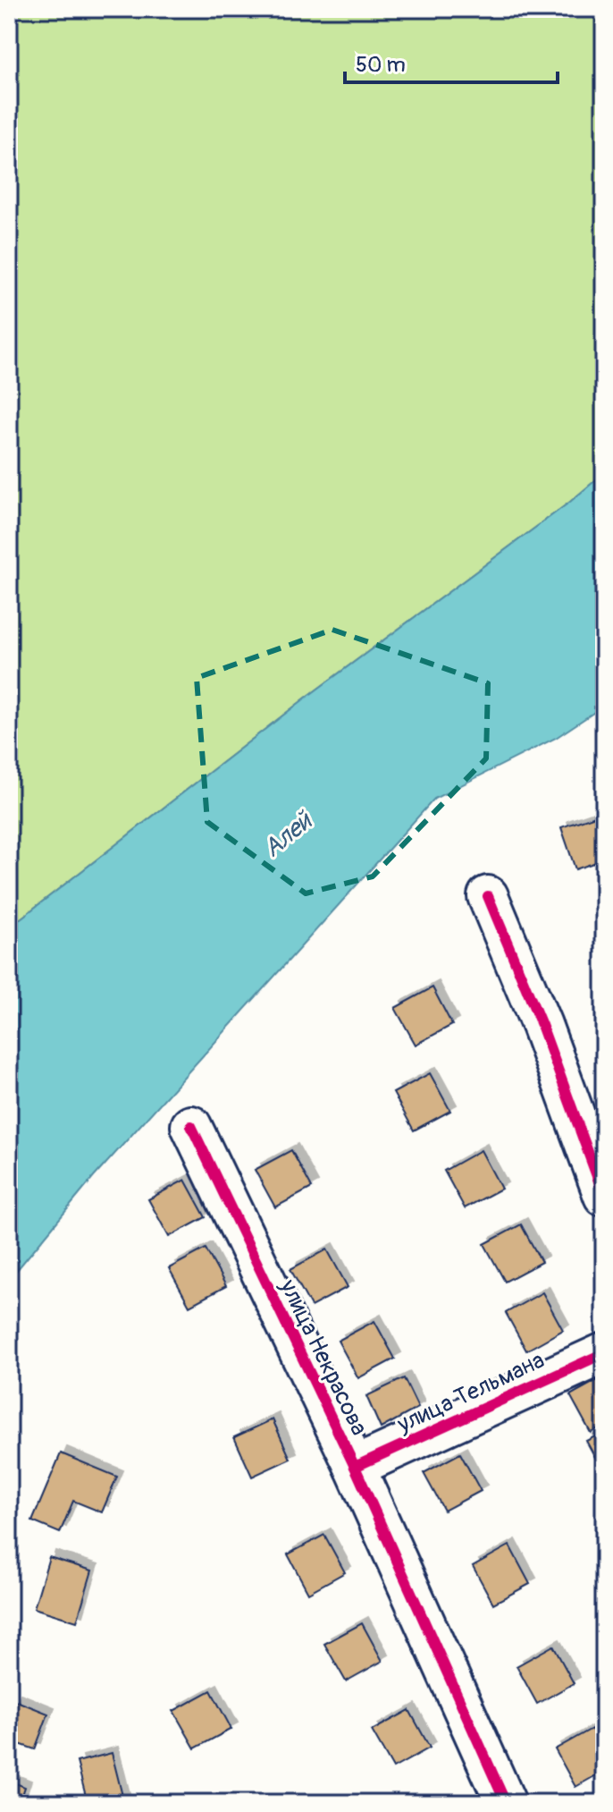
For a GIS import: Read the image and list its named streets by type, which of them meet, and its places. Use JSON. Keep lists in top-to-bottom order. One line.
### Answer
{"streets":{"street":["улица Некрасова","улица Тельмана"]},"crossings":[["улица Некрасова","улица Тельмана"]],"water":["Алей"],"scale_bar":"50 m"}
